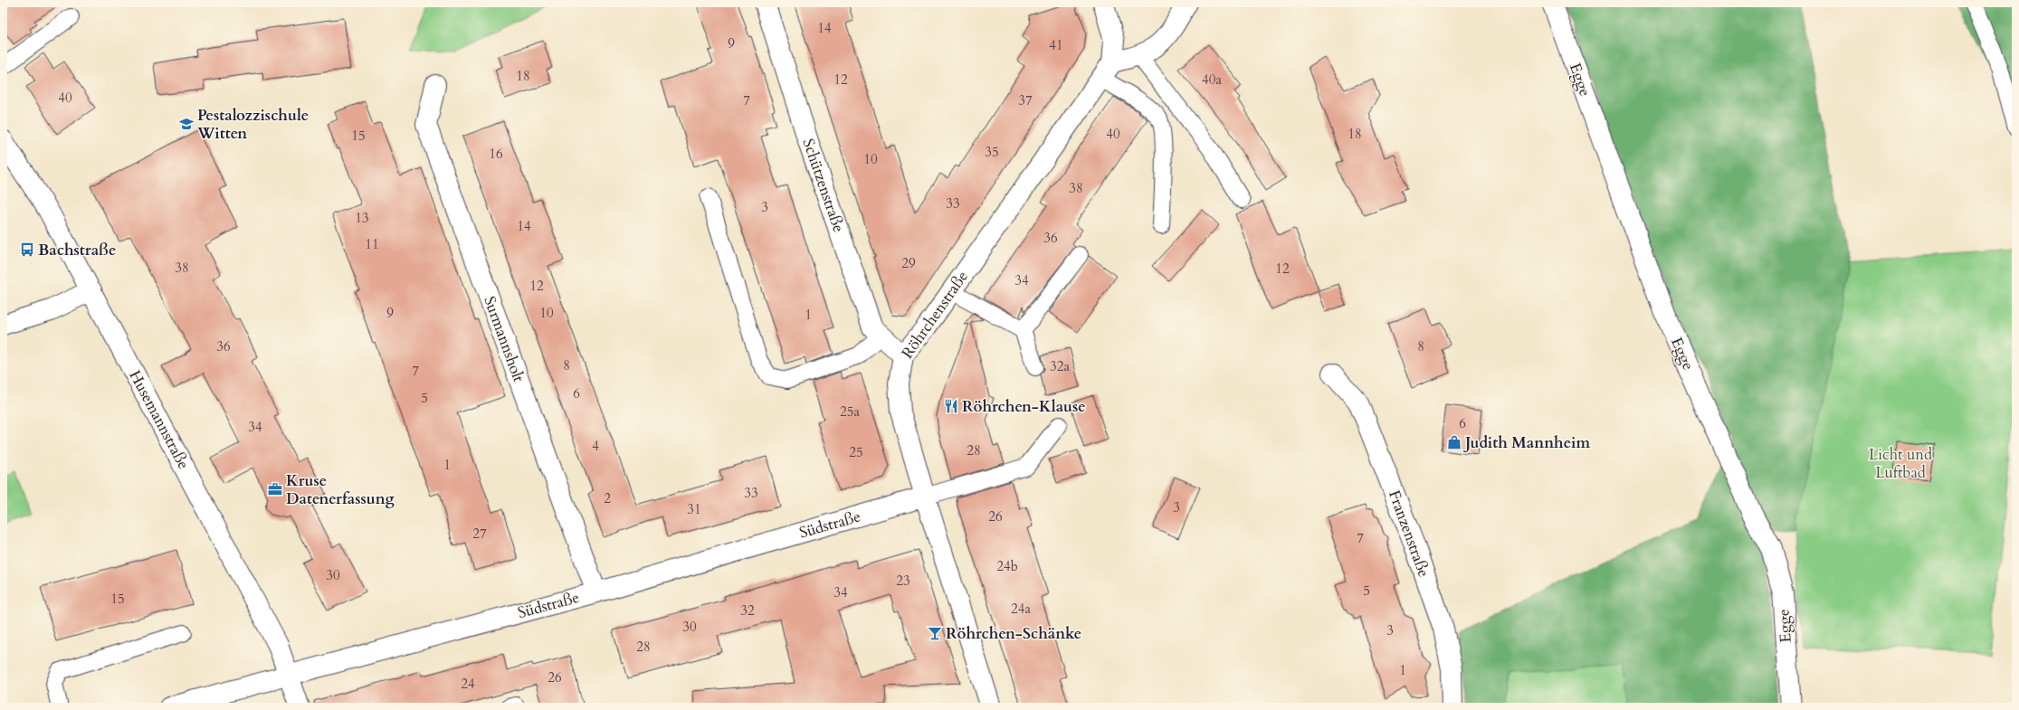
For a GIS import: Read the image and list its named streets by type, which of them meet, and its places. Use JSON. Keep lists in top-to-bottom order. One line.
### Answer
{"streets":{"street":["Egge","Schützenstraße","Röhrchenstraße","Surmannsholt","Husemannstraße","Südstraße","Franzenstraße"]},"crossings":[["Schützenstraße","Röhrchenstraße"],["Röhrchenstraße","Südstraße"],["Surmannsholt","Südstraße"],["Husemannstraße","Südstraße"]],"parks":["Licht und Luftbad"],"places":{"school or university":["Pestalozzischule Witten"],"bus stop":["Bachstraße"],"restaurant":["Röhrchen-Klause"],"shop":["Judith Mannheim"],"office":["Kruse Datenerfassung"],"bar":["Röhrchen-Schänke"]},"house_numbers":["14","9","41","18","12","40a","40","7","37","40","18","15","35","16","10","38","33","3","13","14","36","11","29","38","12","34","12","9","10","1","36","8","8","32a","7","6","5","25a","6","34","4","28","25","1","33","2","3","31","26","27","7","24b","30","23","5","34","15","24a","32","30","3","28","1","26","24"]}
